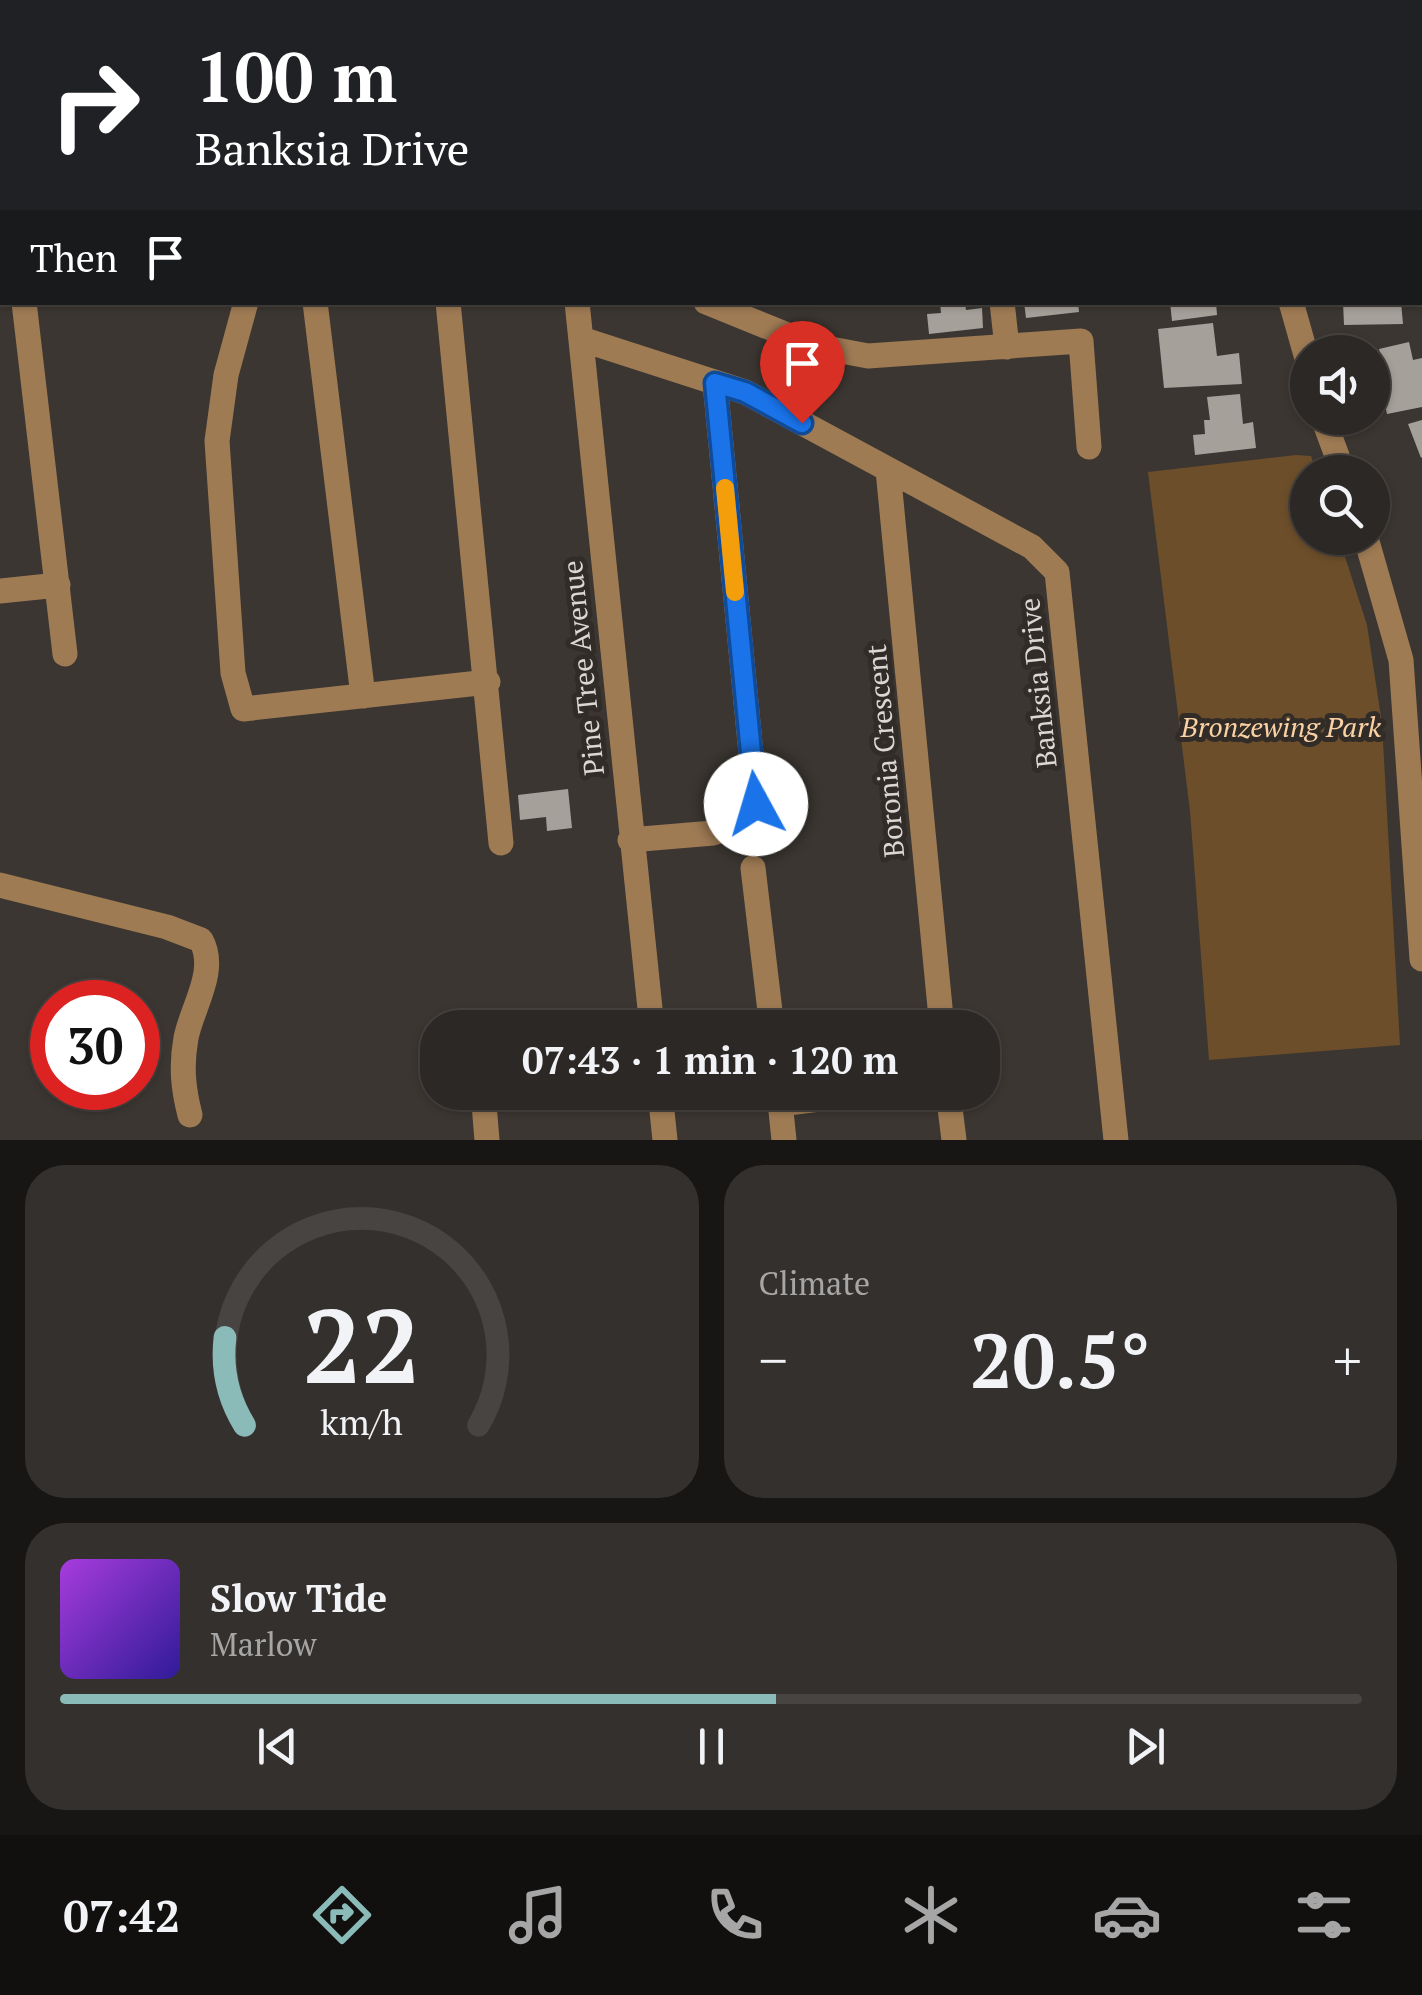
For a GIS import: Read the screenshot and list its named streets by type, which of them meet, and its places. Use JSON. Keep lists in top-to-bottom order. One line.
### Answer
{"streets":{"street":["Pine Tree Avenue","Banksia Drive","Boronia Crescent"]},"crossings":[["Pine Tree Avenue","Banksia Drive"],["Banksia Drive","Boronia Crescent"]],"parks":["Bronzewing Park"],"page":{"turn":["100 m","Banksia Drive"],"then":"Then","limit":"30","trip":"07:43 · 1 min · 120 m","tile":"Climate","heat":["−","20.5°","+"],"song":["Slow Tide","Marlow"],"tabs":"07:42","gauge":["22","km/h"]}}
